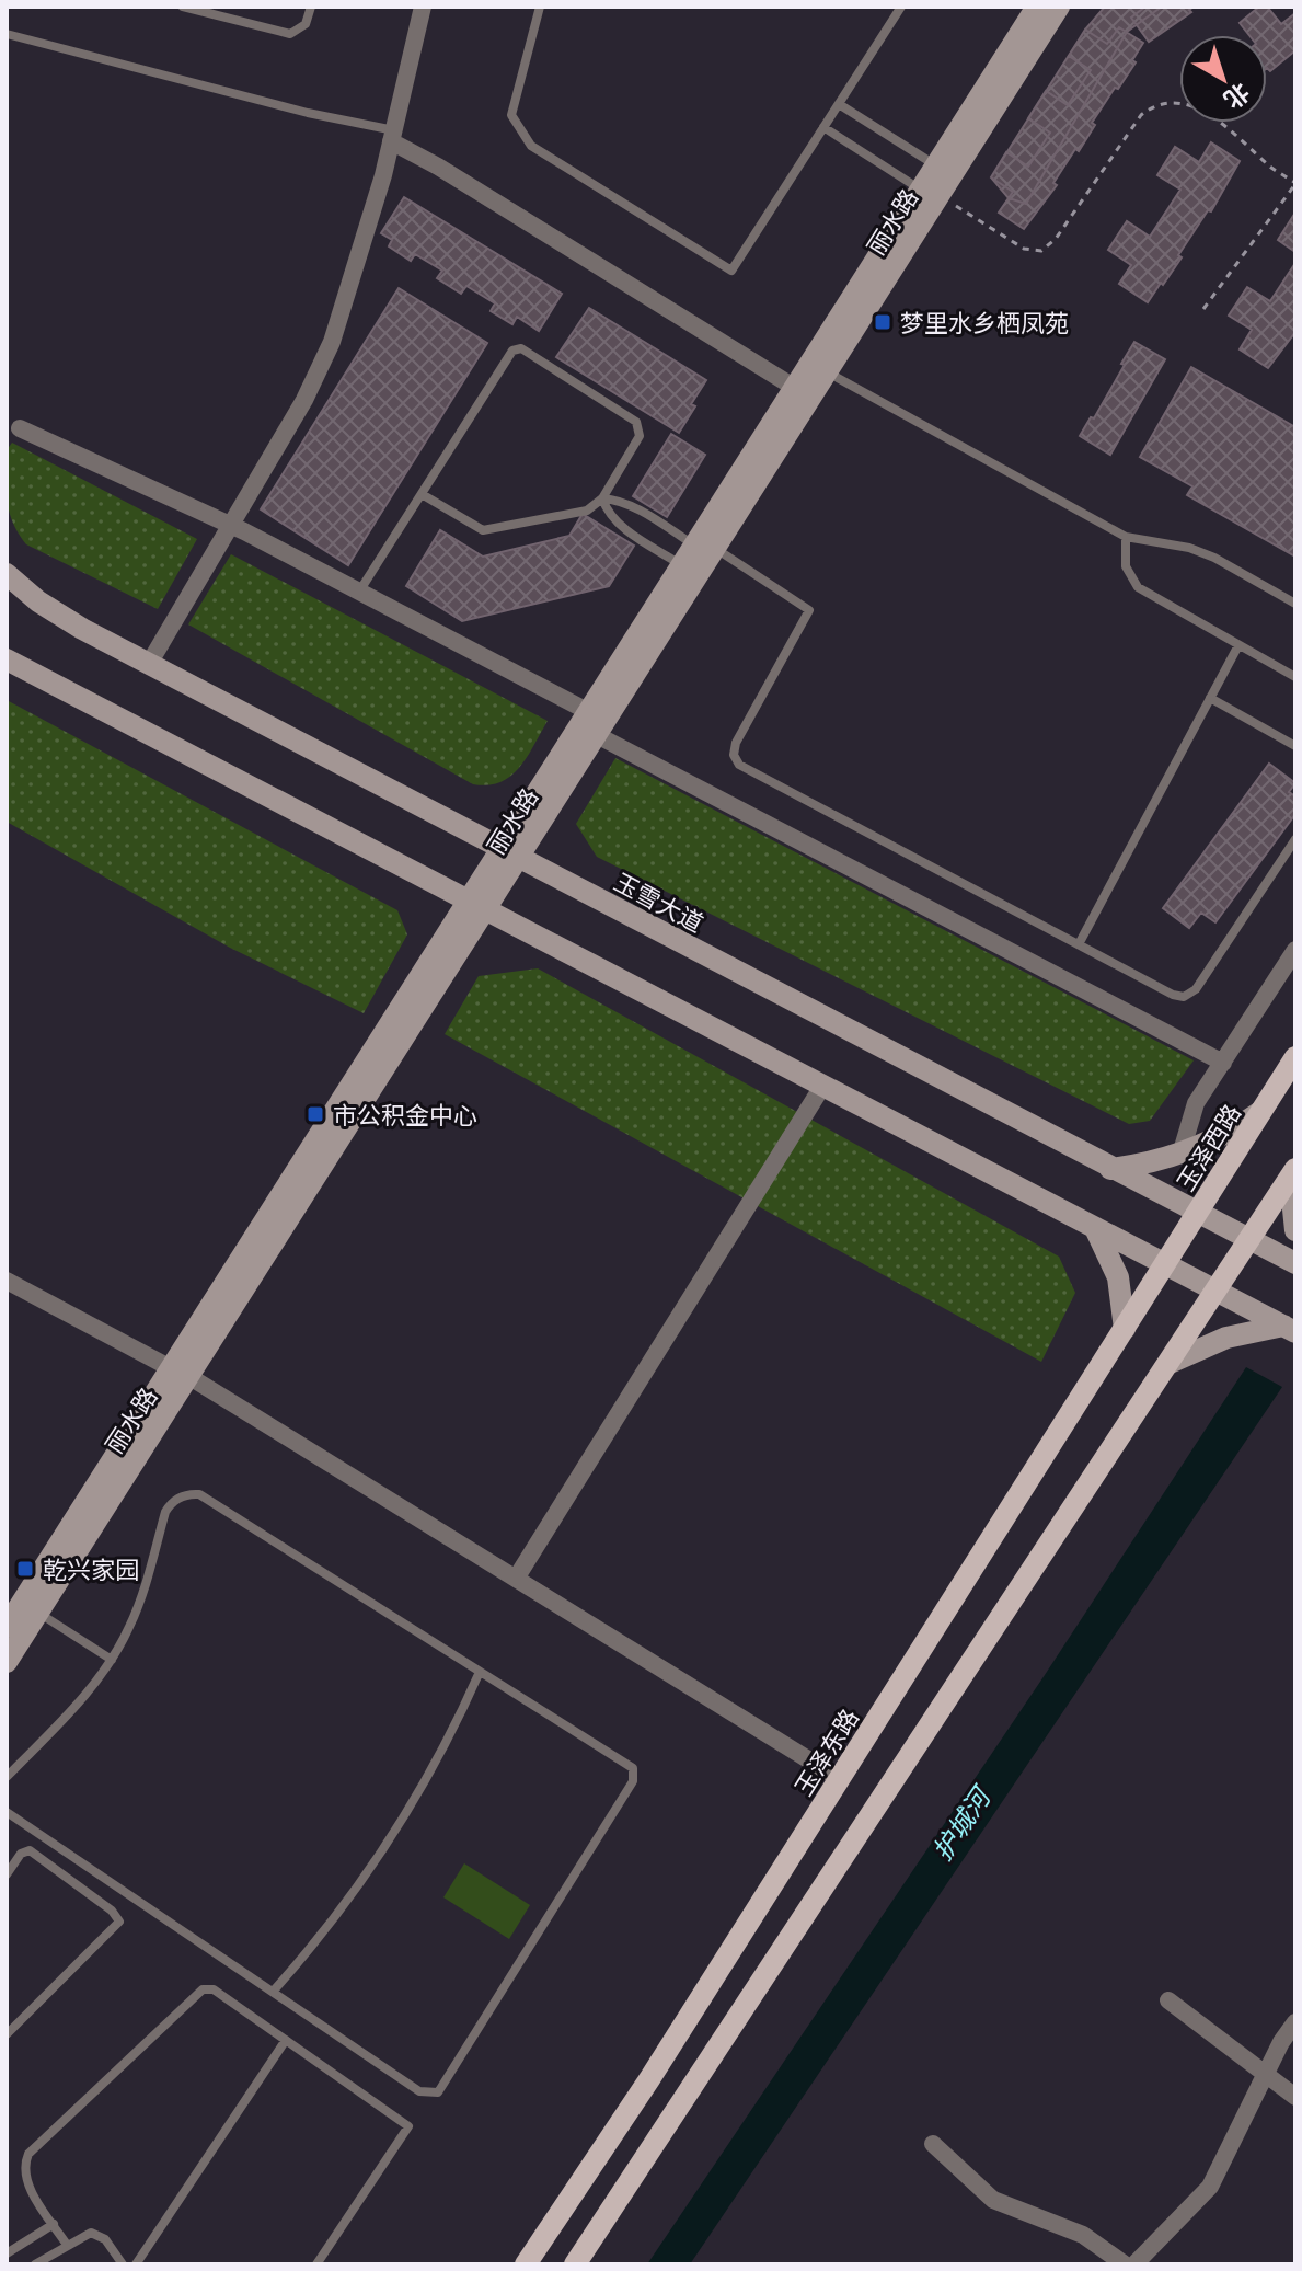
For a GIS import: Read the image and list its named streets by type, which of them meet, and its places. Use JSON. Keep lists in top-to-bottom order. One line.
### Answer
{"streets":{"main road":["丽水路","玉雪大道","玉泽西路","玉泽东路"]},"crossings":[["丽水路","玉雪大道"],["玉雪大道","玉泽西路"],["玉泽西路","玉泽东路"]],"water":["护城河"],"places":{"transit":["梦里水乡栖凤苑","市公积金中心","乾兴家园"]},"north":"bottom right"}
